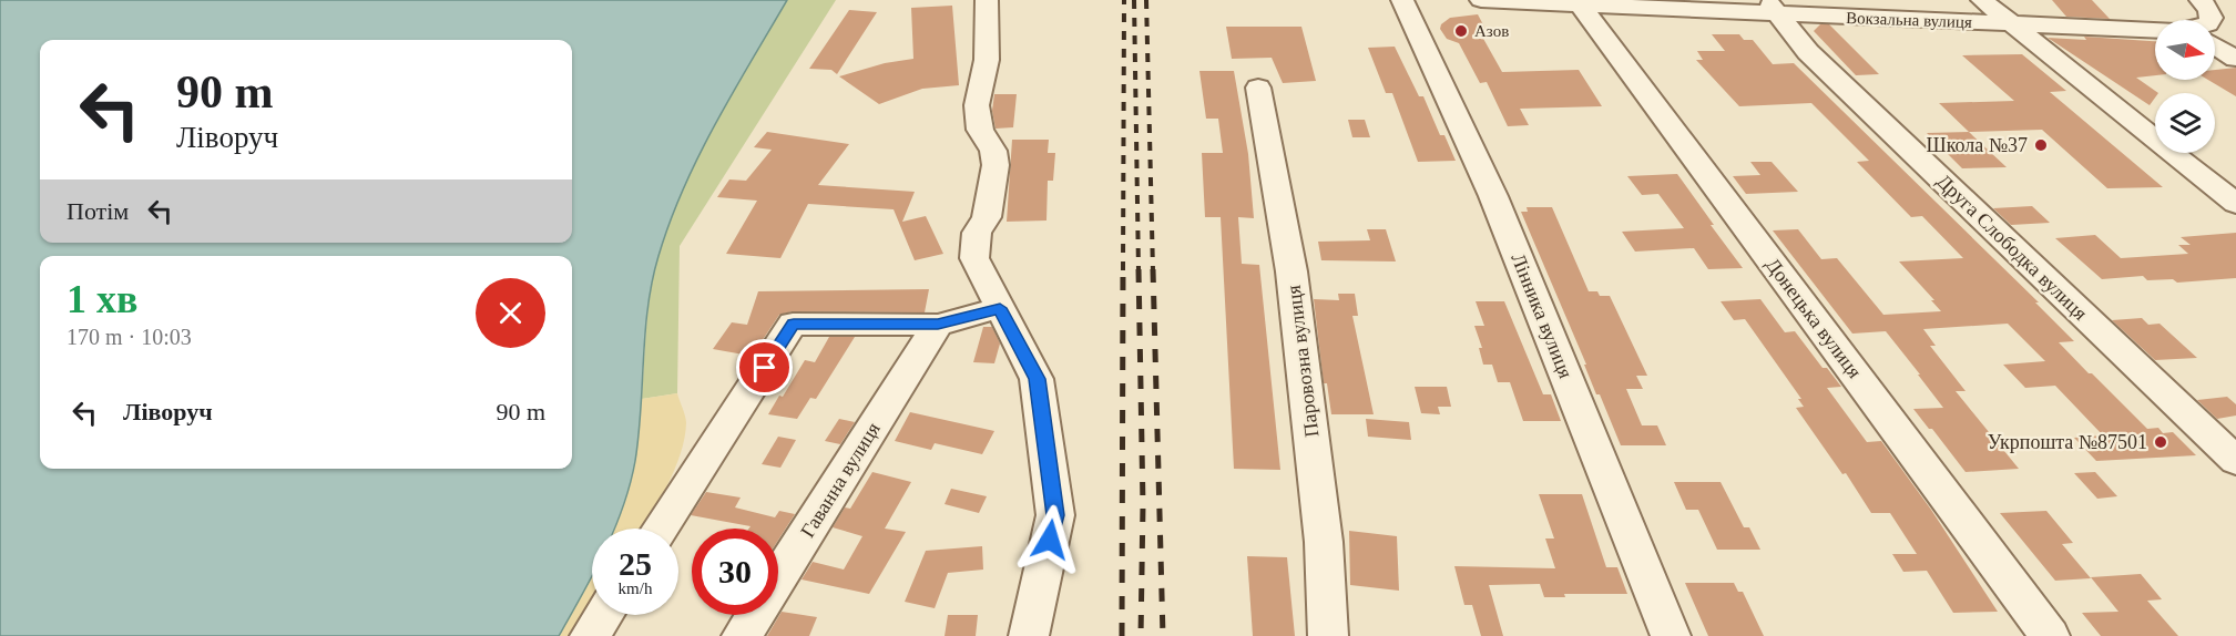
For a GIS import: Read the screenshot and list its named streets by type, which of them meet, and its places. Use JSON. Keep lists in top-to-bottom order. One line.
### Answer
{"streets":{"street":["Вокзальна вулиця","Друга Слободка вулиця","Лінника вулиця","Донецька вулиця","Паровозна вулиця","Гаванна вулиця"]},"crossings":[["Вокзальна вулиця","Друга Слободка вулиця"],["Вокзальна вулиця","Донецька вулиця"]],"places":["Азов","Школа №37","Укрпошта №87501"],"north":"right","page":{"turn":["90 m","Ліворуч"],"then":"Потім","heading":["1 хв","170 m · 10:03"],"list":[{"name":"Ліворуч","value":"90 m"}],"speed":"25 km/h","limit":"30"}}
